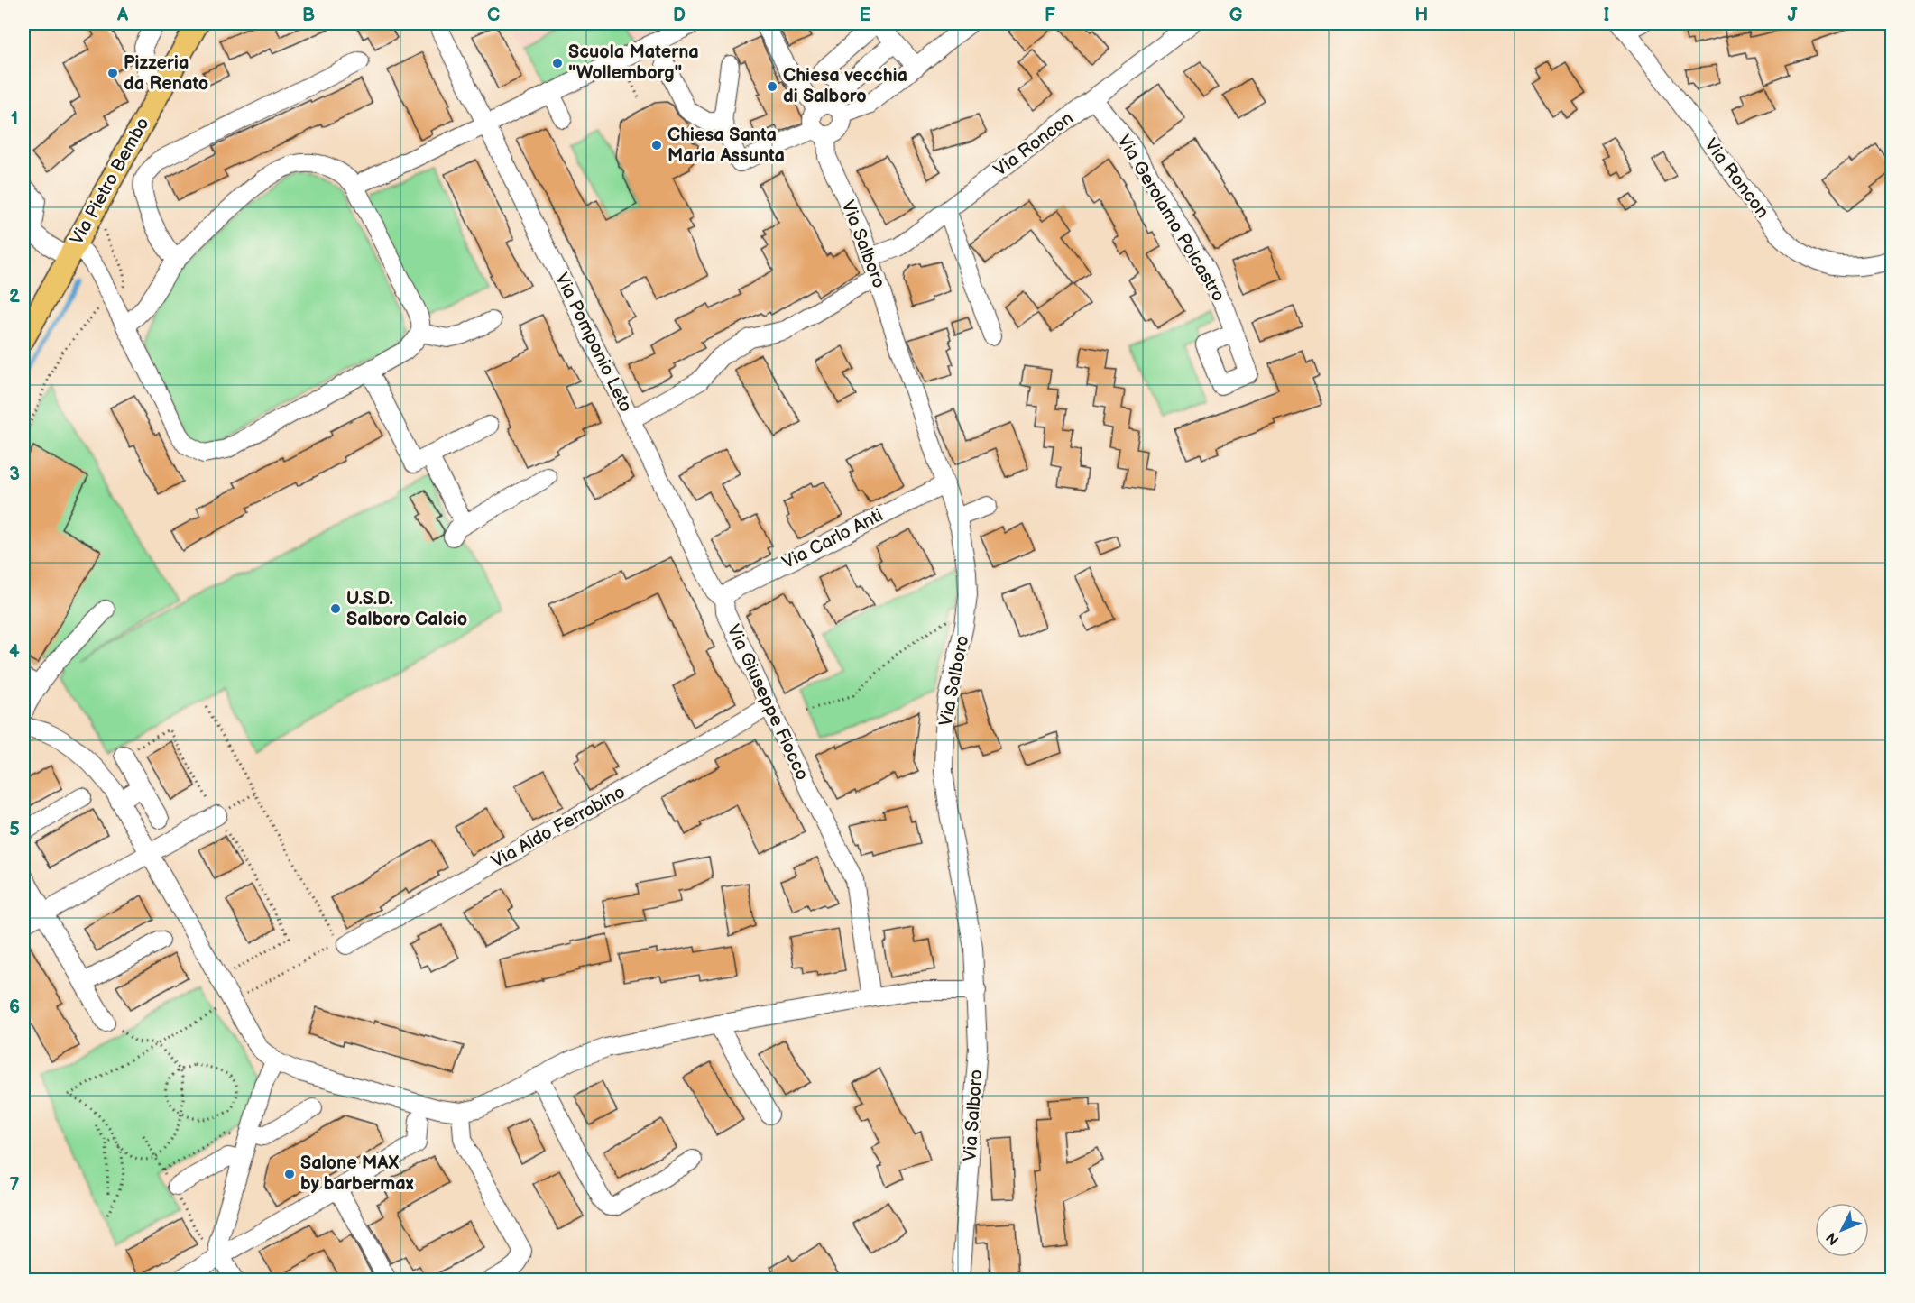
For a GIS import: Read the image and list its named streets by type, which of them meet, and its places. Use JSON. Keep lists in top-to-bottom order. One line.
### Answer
{"streets":{"main road":["Via Pietro Bembo"],"street":["Via Roncon","Via Gerolamo Polcastro","Via Salboro","Via Pomponio Leto","Via Carlo Anti","Via Giuseppe Fiocco","Via Aldo Ferrabino"]},"crossings":[["Via Roncon","Via Gerolamo Polcastro"],["Via Roncon","Via Salboro"],["Via Salboro","Via Pomponio Leto"],["Via Salboro","Via Carlo Anti"],["Via Pomponio Leto","Via Giuseppe Fiocco"],["Via Carlo Anti","Via Giuseppe Fiocco"],["Via Giuseppe Fiocco","Via Aldo Ferrabino"]],"places":["Scuola Materna \"Wollemborg\"","Pizzeria da Renato","Chiesa vecchia di Salboro","Chiesa Santa Maria Assunta","U.S.D. Salboro Calcio","Salone MAX by barbermax"],"north":"bottom left","grid":{"columns":["A","B","C","D","E","F","G","H","I","J"],"rows":["1","2","3","4","5","6","7"]}}
